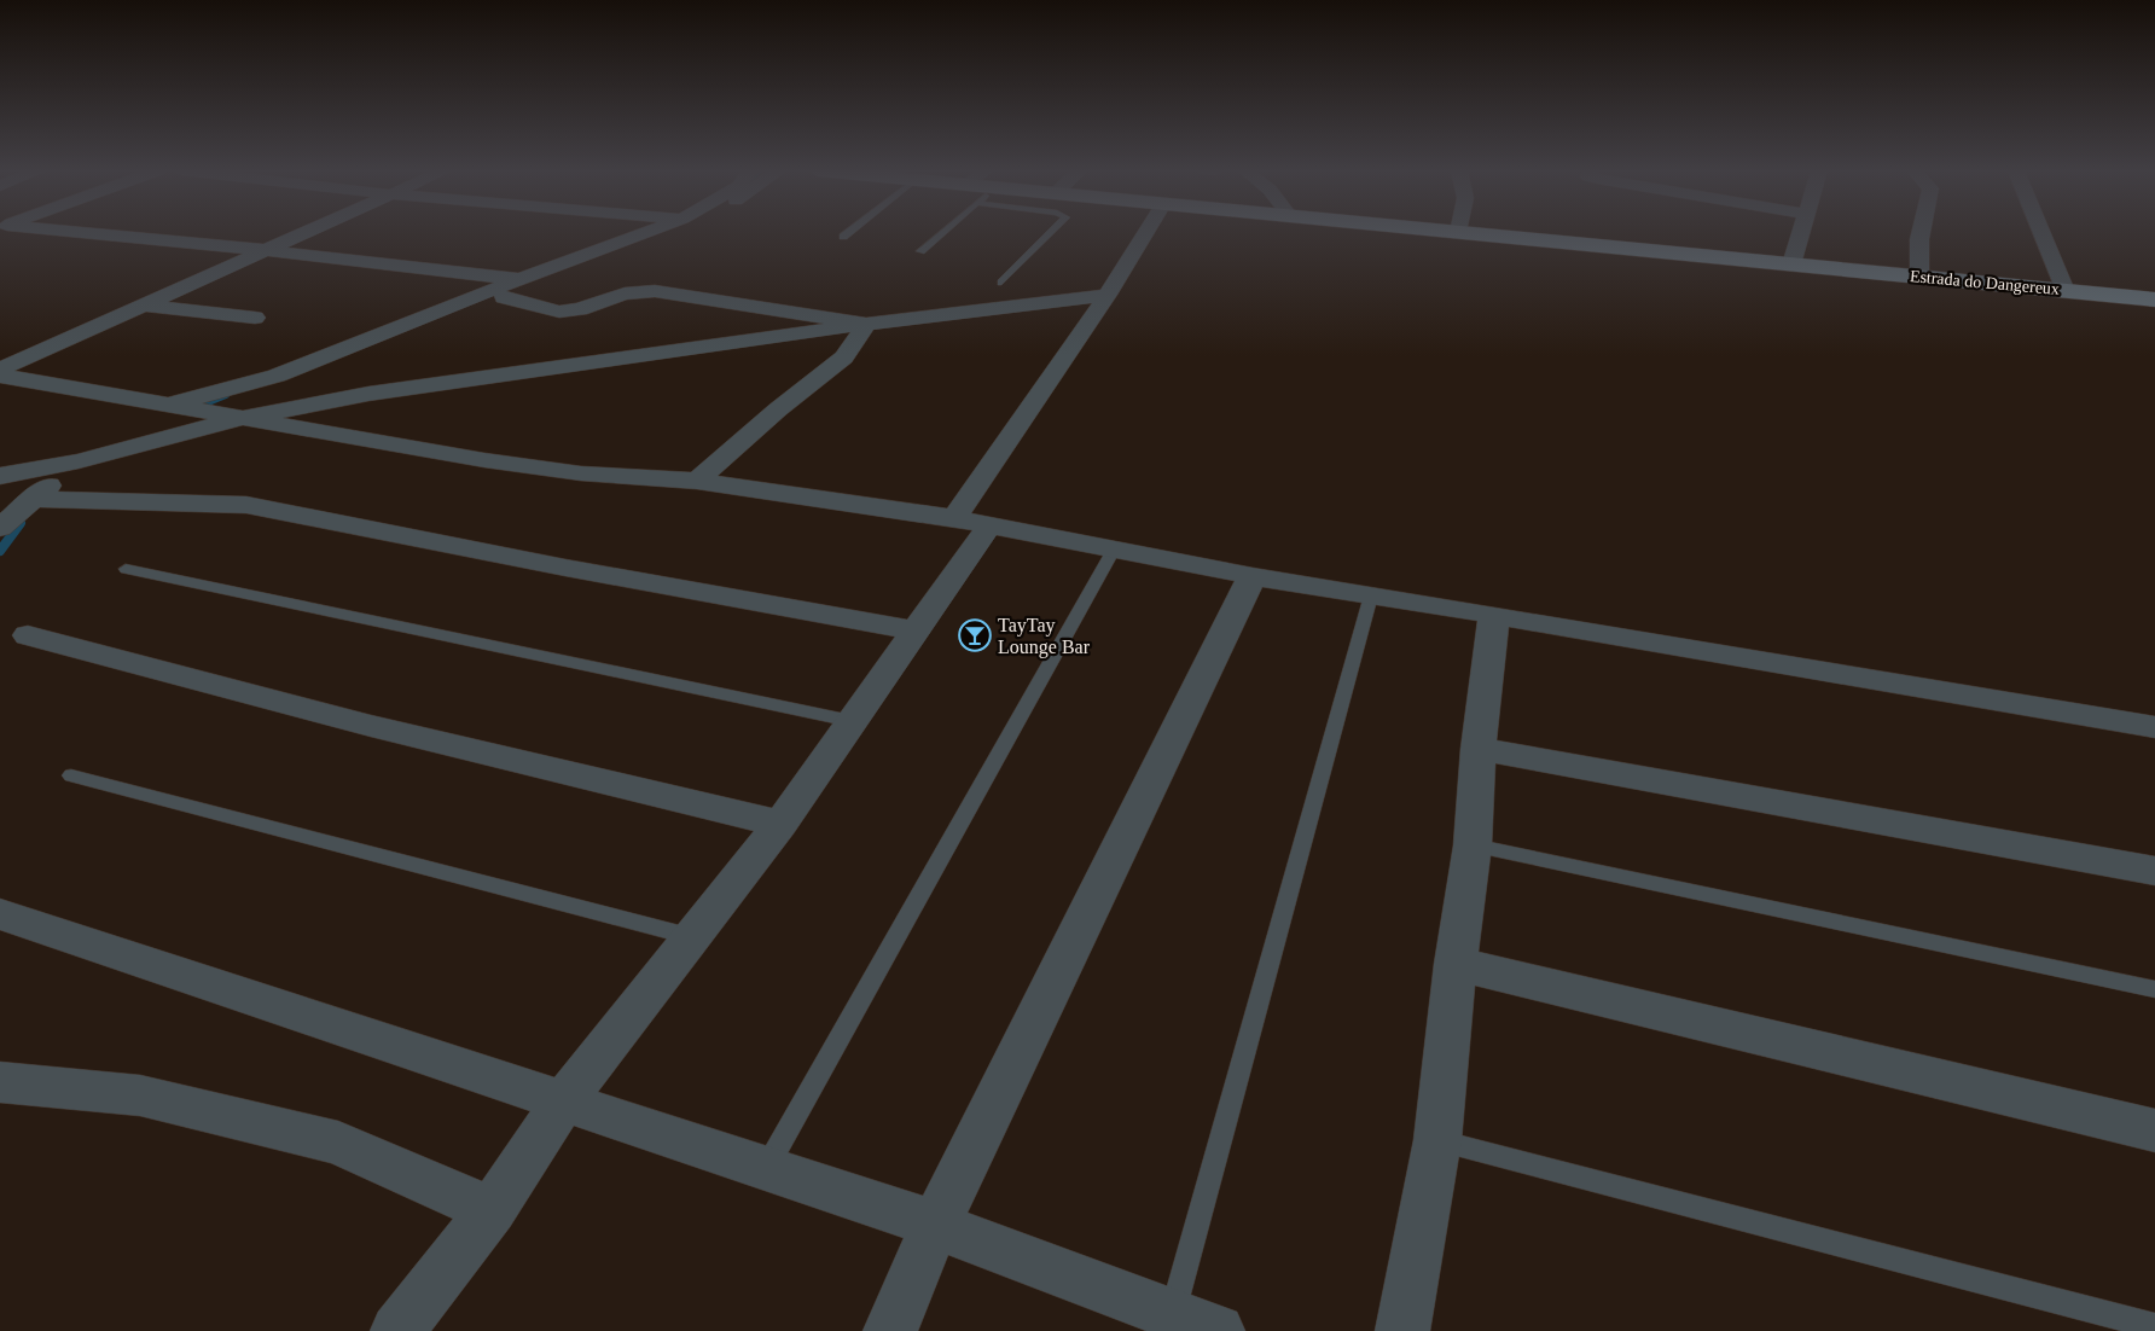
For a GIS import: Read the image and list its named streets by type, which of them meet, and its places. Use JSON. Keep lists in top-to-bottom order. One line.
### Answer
{"streets":{"main road":["Estrada do Dangereux"]},"places":{"bar":["TayTay Lounge Bar"]}}
